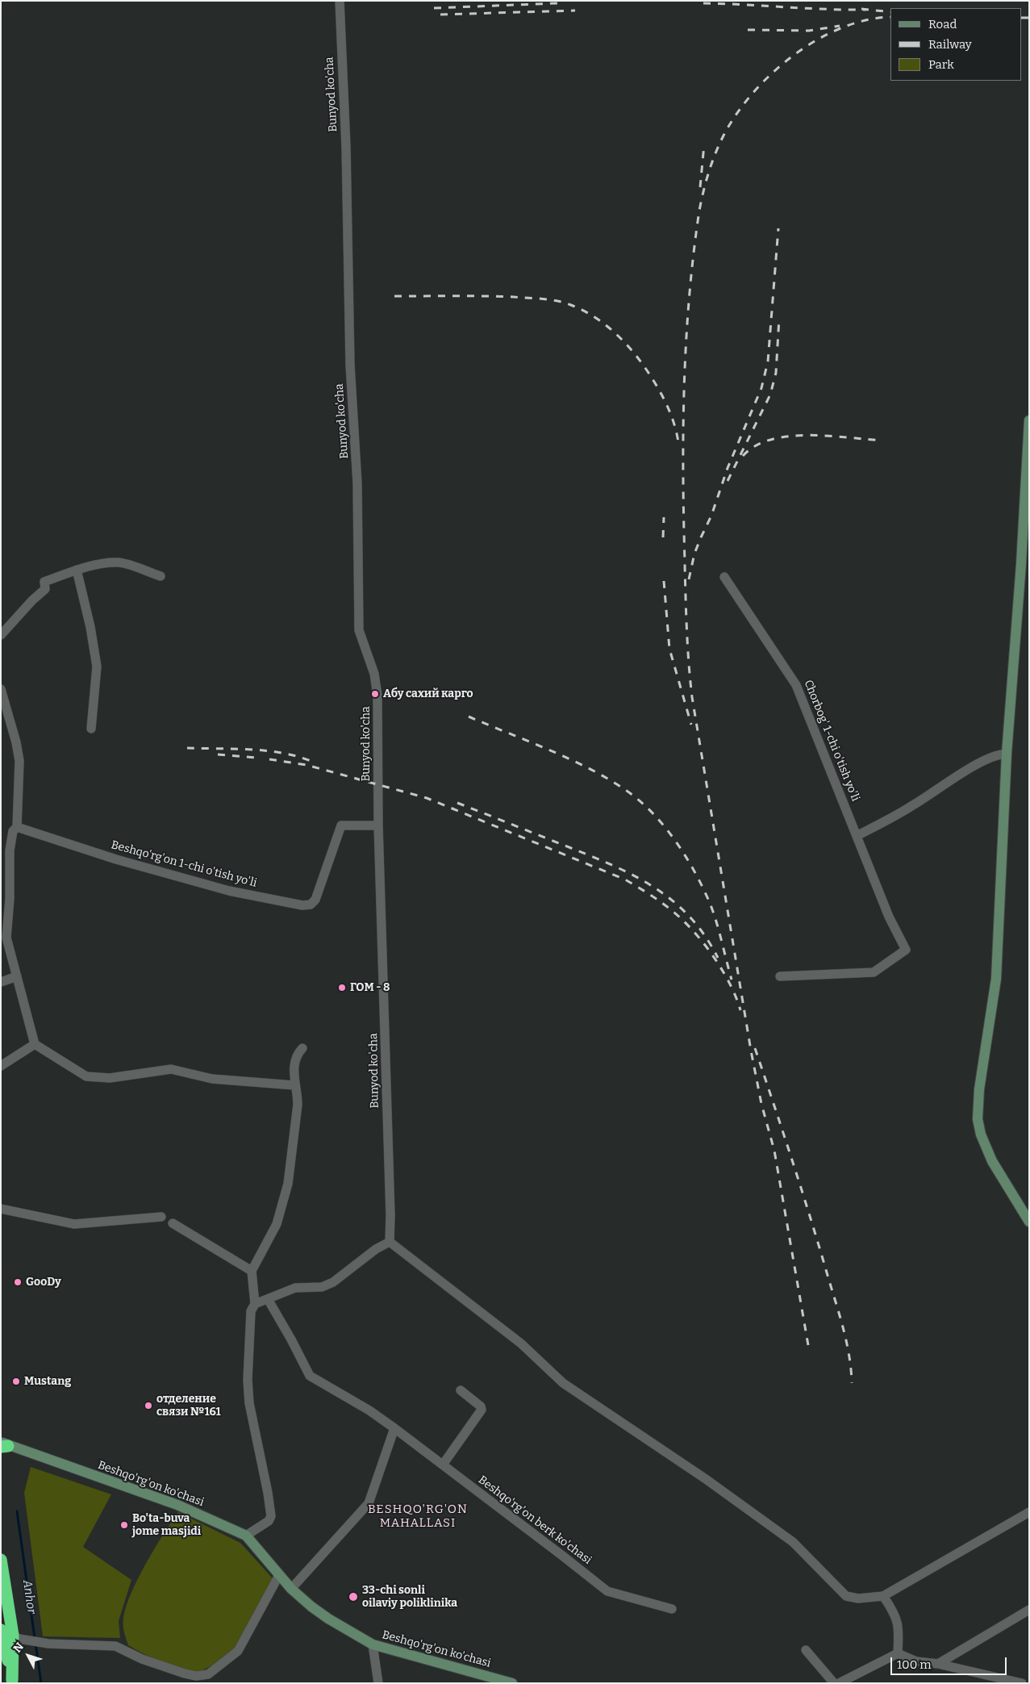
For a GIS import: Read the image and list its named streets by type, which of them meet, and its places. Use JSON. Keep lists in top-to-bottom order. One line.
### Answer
{"streets":{"street":["Bunyod ko'cha","Chorbog' 1-chi o'tish yo'li","Beshqo'rg'on 1-chi o'tish yo'li","Beshqo'rg'on ko'chasi","Beshqo'rg'on berk ko'chasi"]},"crossings":[["Bunyod ko'cha","Beshqo'rg'on 1-chi o'tish yo'li"]],"districts":["BESHQO'RG'ON MAHALLASI"],"water":["Anhor"],"places":["Абу сахий карго","ГОМ - 8","GooDy","Mustang","отделение связи №161","Bo'ta-buva jome masjidi","33-chi sonli oilaviy poliklinika"],"legend":["Road","Railway","Park"],"scale_bar":"100 m","north":"top left"}
